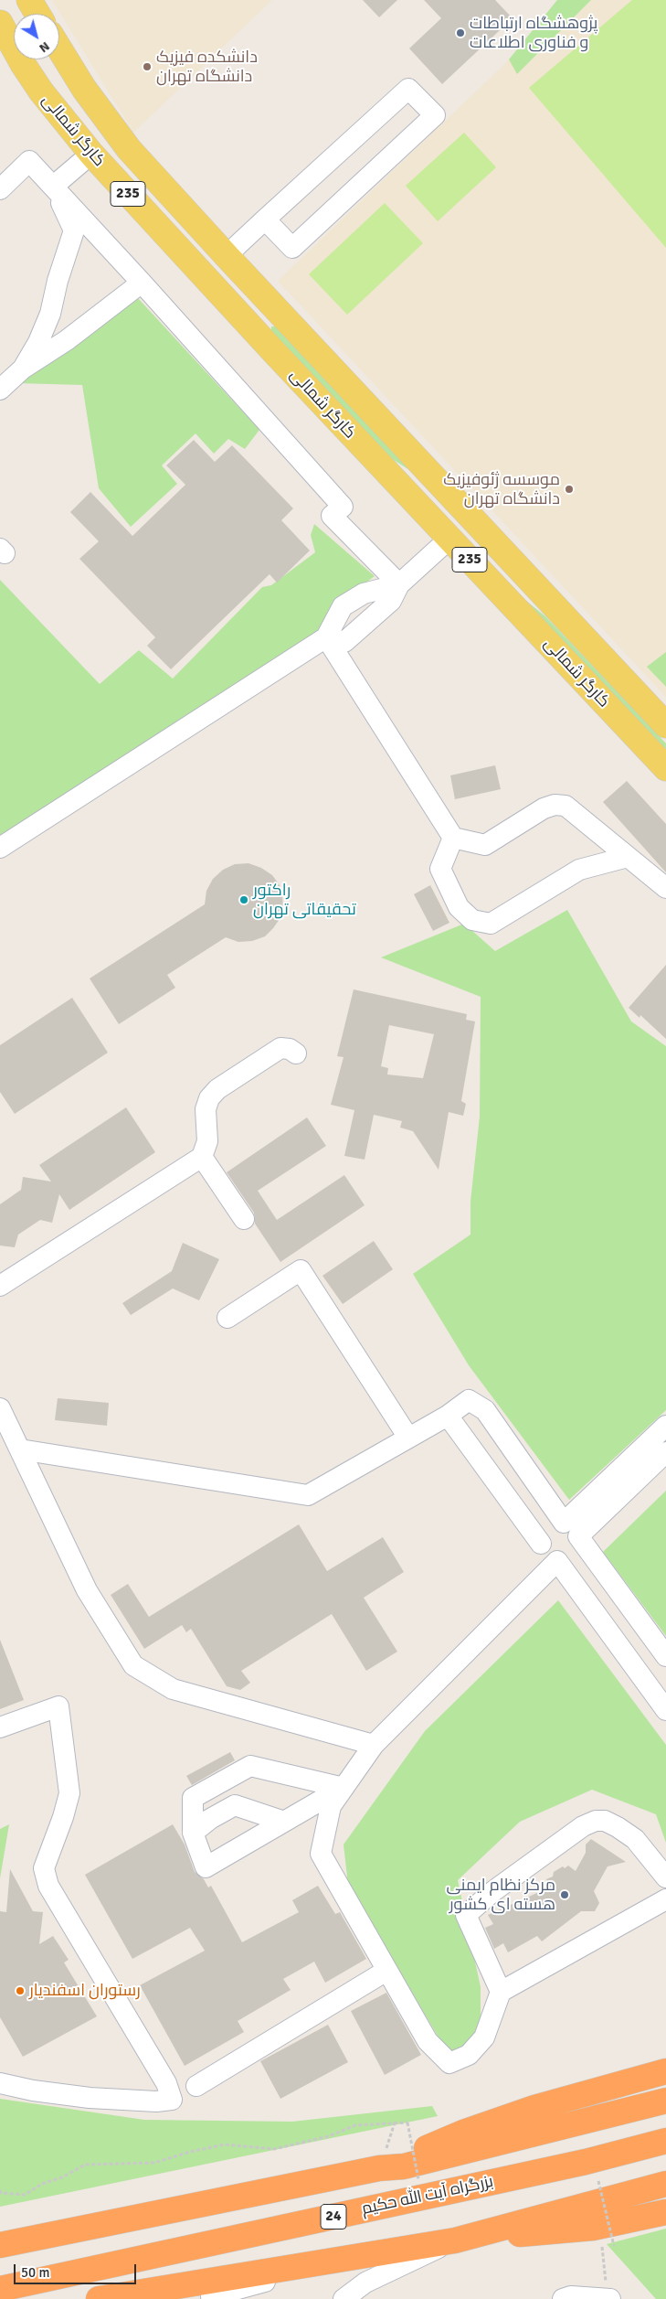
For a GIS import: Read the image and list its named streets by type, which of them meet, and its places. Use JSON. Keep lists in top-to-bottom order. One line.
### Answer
{"streets":{"highway":["بزرگراه آیت الله حکیم","24"],"main road":["کارگر شمالی","235"]},"places":["پژوهشگاه ارتباطات و فناوری اطلاعات","دانشکده فیزیک دانشگاه تهران","موسسه ژئوفیزیک دانشگاه تهران","راکتور تحقیقاتی تهران","مرکز نظام ایمنی هسته ای کشور","رستوران اسفندیار"],"scale_bar":"50 m","north":"bottom right"}
